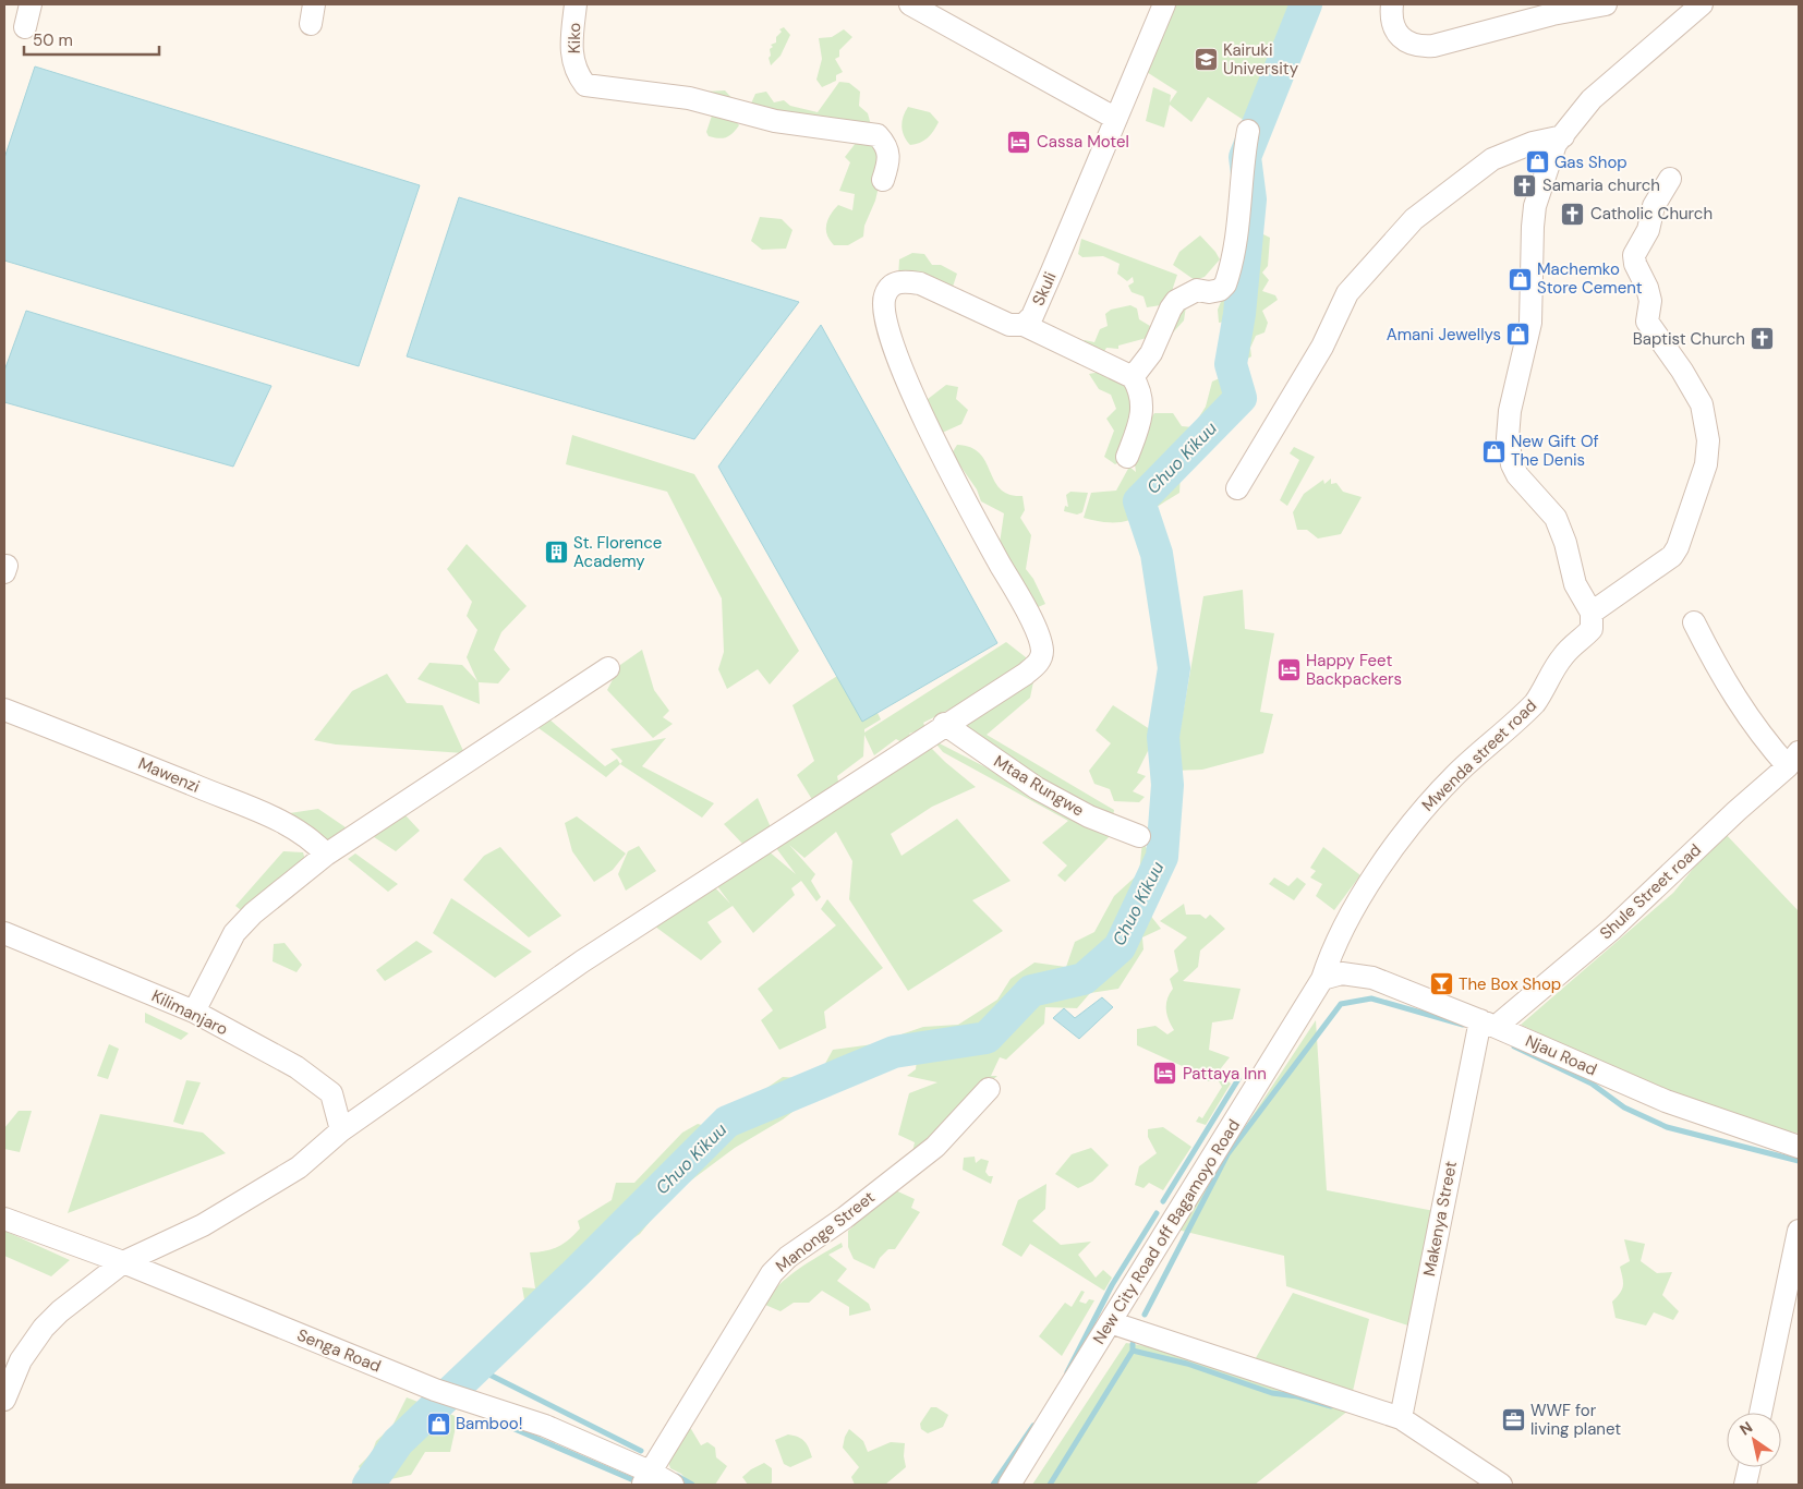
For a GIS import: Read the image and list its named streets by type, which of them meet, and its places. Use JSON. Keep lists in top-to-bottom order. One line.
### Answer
{"streets":{"street":["Kiko","Skuli","Mwenda street road","Mawenzi","Mtaa Rungwe","Shule Street road","Kilimanjaro","Njau Road","Makenya Street","Manonge Street","New City Road off Bagamoyo Road","Senga Road"]},"crossings":[["Skuli","Mtaa Rungwe"],["Mwenda street road","Njau Road"],["Mwenda street road","New City Road off Bagamoyo Road"],["Shule Street road","Njau Road"],["Shule Street road","Makenya Street"],["Njau Road","Makenya Street"],["Njau Road","New City Road off Bagamoyo Road"],["Manonge Street","Senga Road"]],"water":["Chuo Kikuu"],"places":{"school or university":["Kairuki University"],"hotel":["Cassa Motel","Happy Feet Backpackers","Pattaya Inn"],"shop":["Gas Shop","Machemko Store Cement","Amani Jewellys","New Gift Of The Denis","Bamboo!"],"church":["Samaria church","Catholic Church","Baptist Church"],"building":["St. Florence Academy"],"bar":["The Box Shop"],"office":["WWF for living planet"]},"scale_bar":"50 m","north":"top left"}
